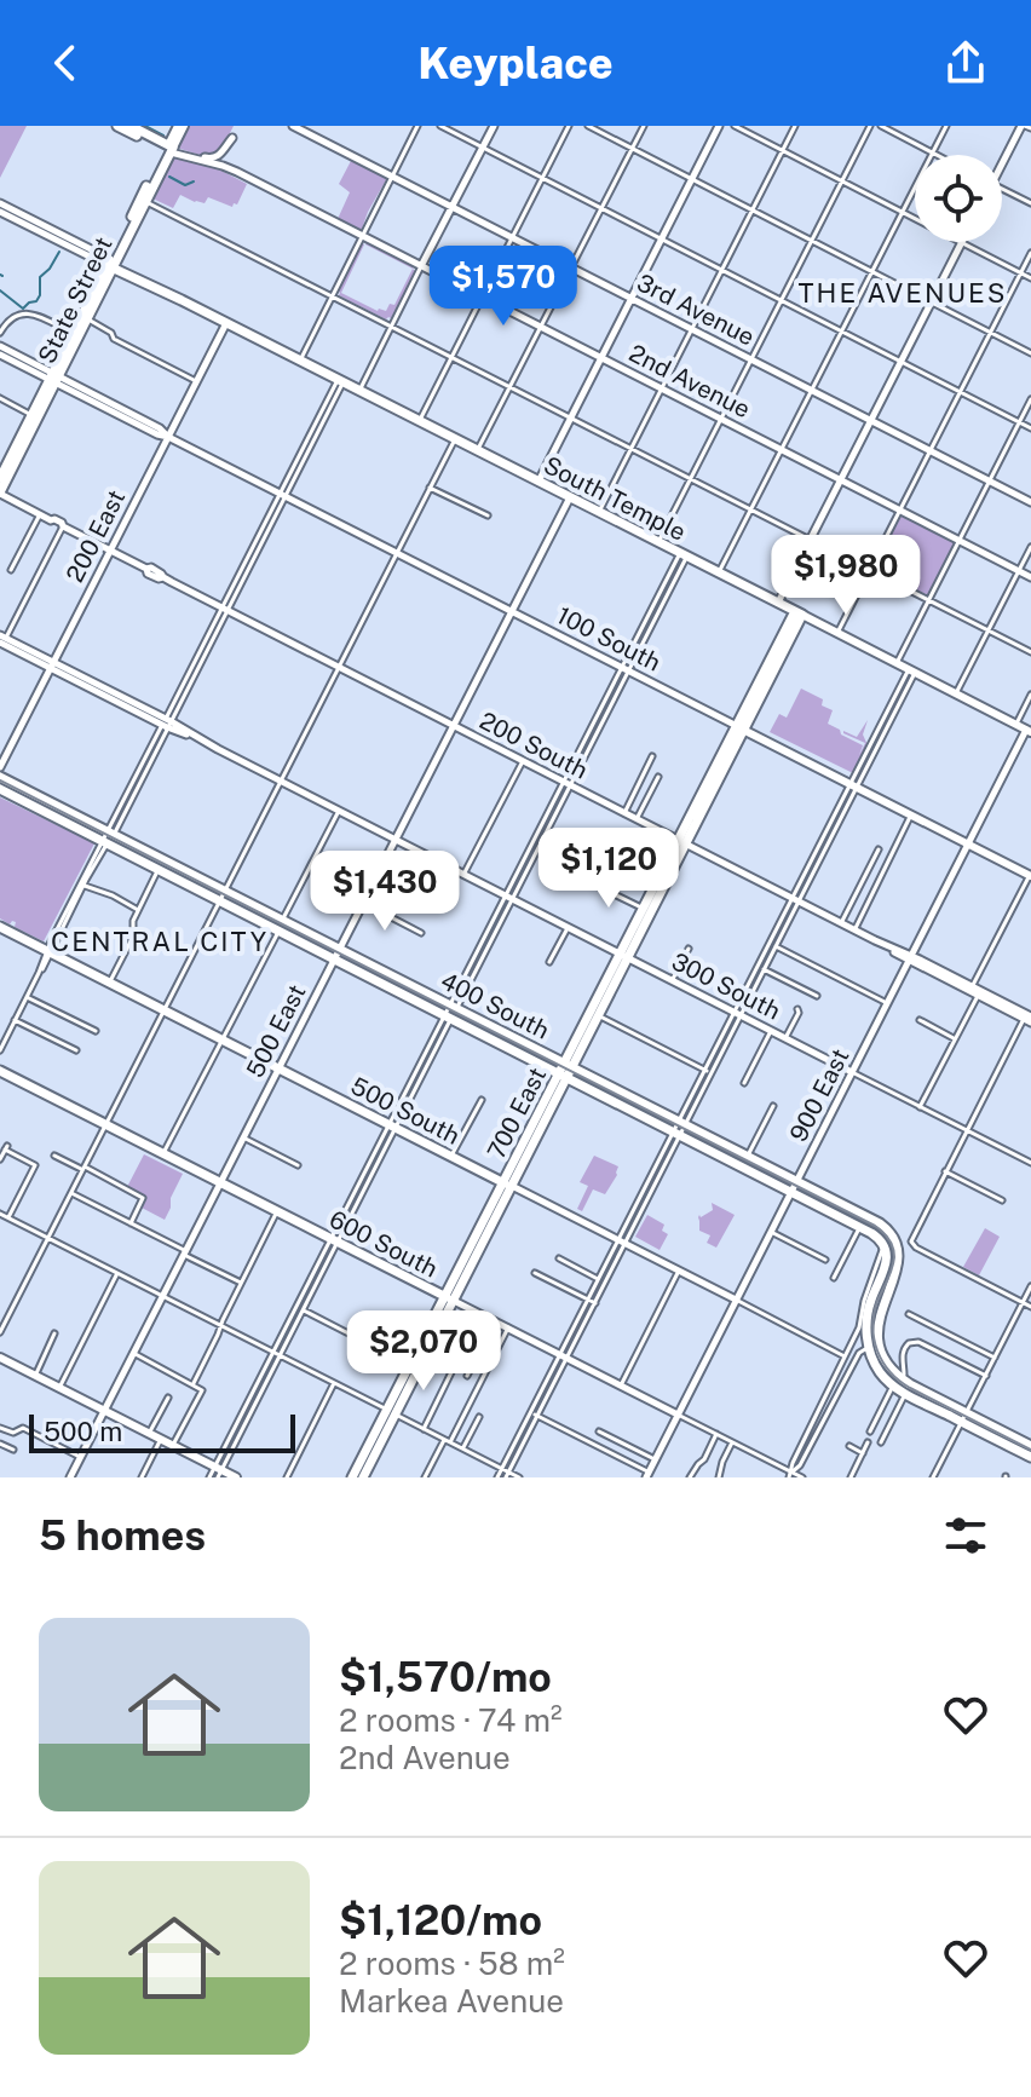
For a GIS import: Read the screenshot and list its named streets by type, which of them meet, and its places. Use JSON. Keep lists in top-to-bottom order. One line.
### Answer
{"streets":{"main road":["State Street","South Temple","100 South","400 South","500 South","700 East","600 South"],"street":["3rd Avenue","2nd Avenue","200 East","200 South","300 South","500 East","900 East"]},"crossings":[["State Street","2nd Avenue"],["State Street","South Temple"],["State Street","100 South"],["State Street","200 South"],["South Temple","200 East"],["South Temple","500 East"],["South Temple","900 East"],["South Temple","700 East"],["200 East","100 South"],["200 East","200 South"],["200 East","300 South"],["100 South","500 East"],["100 South","900 East"],["100 South","700 East"],["200 South","500 East"],["200 South","900 East"],["200 South","700 East"],["300 South","500 East"],["300 South","900 East"],["300 South","700 East"],["400 South","500 East"],["400 South","900 East"],["400 South","700 East"],["500 East","500 South"],["500 East","600 South"],["900 East","500 South"],["900 East","600 South"],["500 South","700 East"],["700 East","600 South"]],"districts":["THE AVENUES","CENTRAL CITY"],"scale_bar":"500 m","page":{"header":"Keyplace","price":["$1,570","$1,980","$1,120","$1,430","$2,070"],"scale":"500 m","heading":"5 homes","list":[{"name":"$1,570/mo","note":"2 rooms · 74 m² · 2nd Avenue"},{"name":"$1,120/mo","note":"2 rooms · 58 m² · Markea Avenue"}]}}
